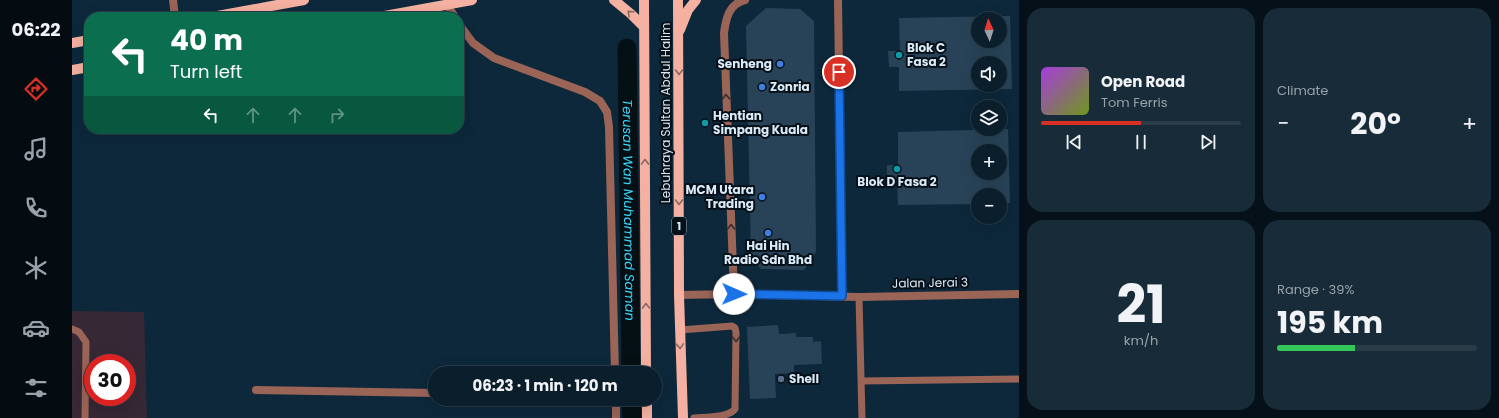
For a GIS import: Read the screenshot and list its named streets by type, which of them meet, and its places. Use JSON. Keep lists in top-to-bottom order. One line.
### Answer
{"streets":{"main road":["Lebuhraya Sultan Abdul Halim","1"],"street":["Jalan Jerai 3"]},"crossings":[["Lebuhraya Sultan Abdul Halim","Jalan Jerai 3"]],"water":["Terusan Wan Muhammad Saman"],"places":["Blok C Fasa 2","Senheng","Zonria","Hentian Simpang Kuala","Blok D Fasa 2","MCM Utara Trading","Hai Hin Radio Sdn Bhd","Shell"],"north":"top","page":{"tabs":"06:22","tile":["Climate",["21","km/h"],["Range · 39%","195 km"]],"map_buttons":["+","−"],"turn":["40 m","Turn left"],"song":["Open Road","Tom Ferris"],"heat":["−","20°","+"],"limit":"30","trip":"06:23 · 1 min · 120 m"}}
